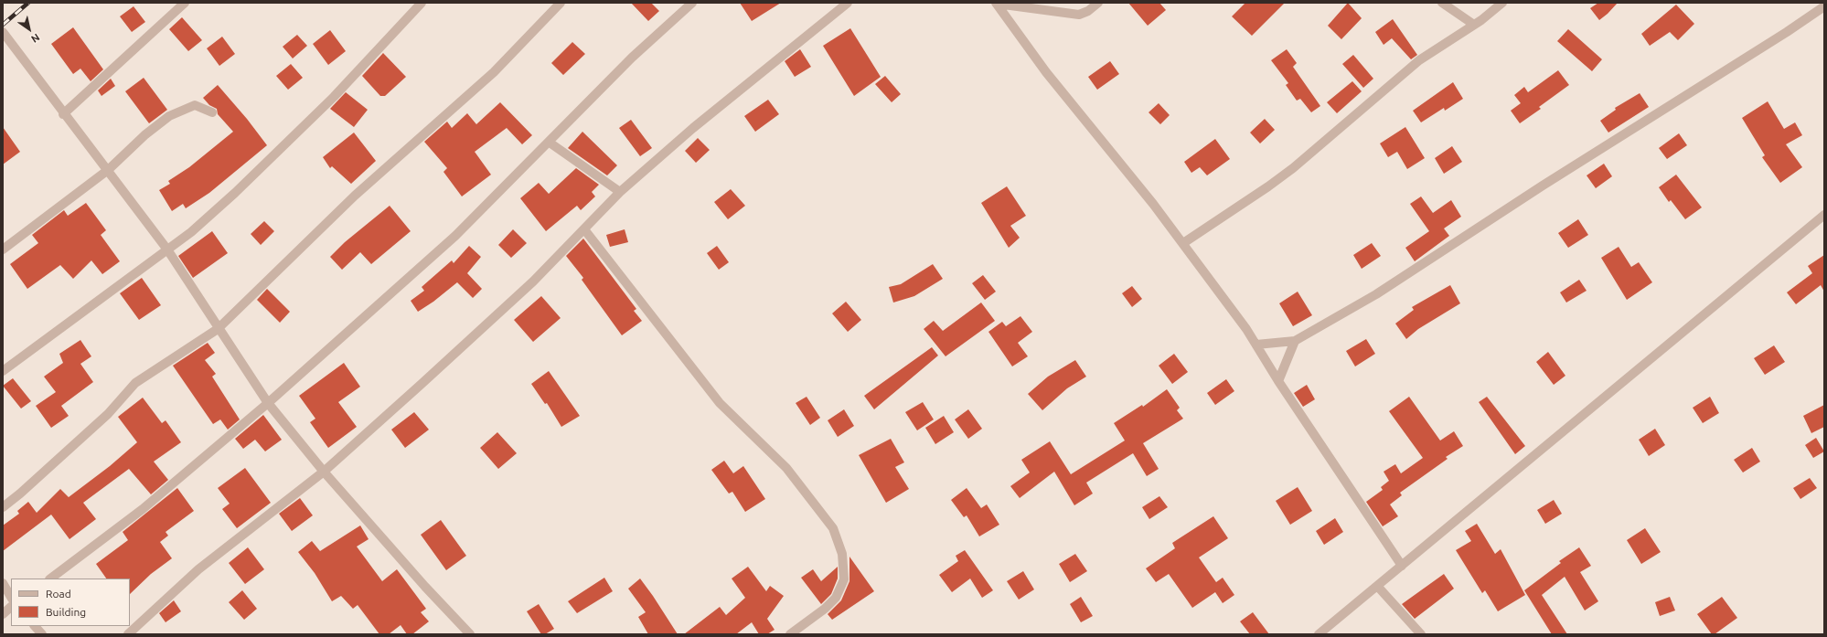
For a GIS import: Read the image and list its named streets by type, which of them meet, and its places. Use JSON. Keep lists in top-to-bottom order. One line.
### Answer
{"legend":["Road","Building"],"north":"bottom right"}
